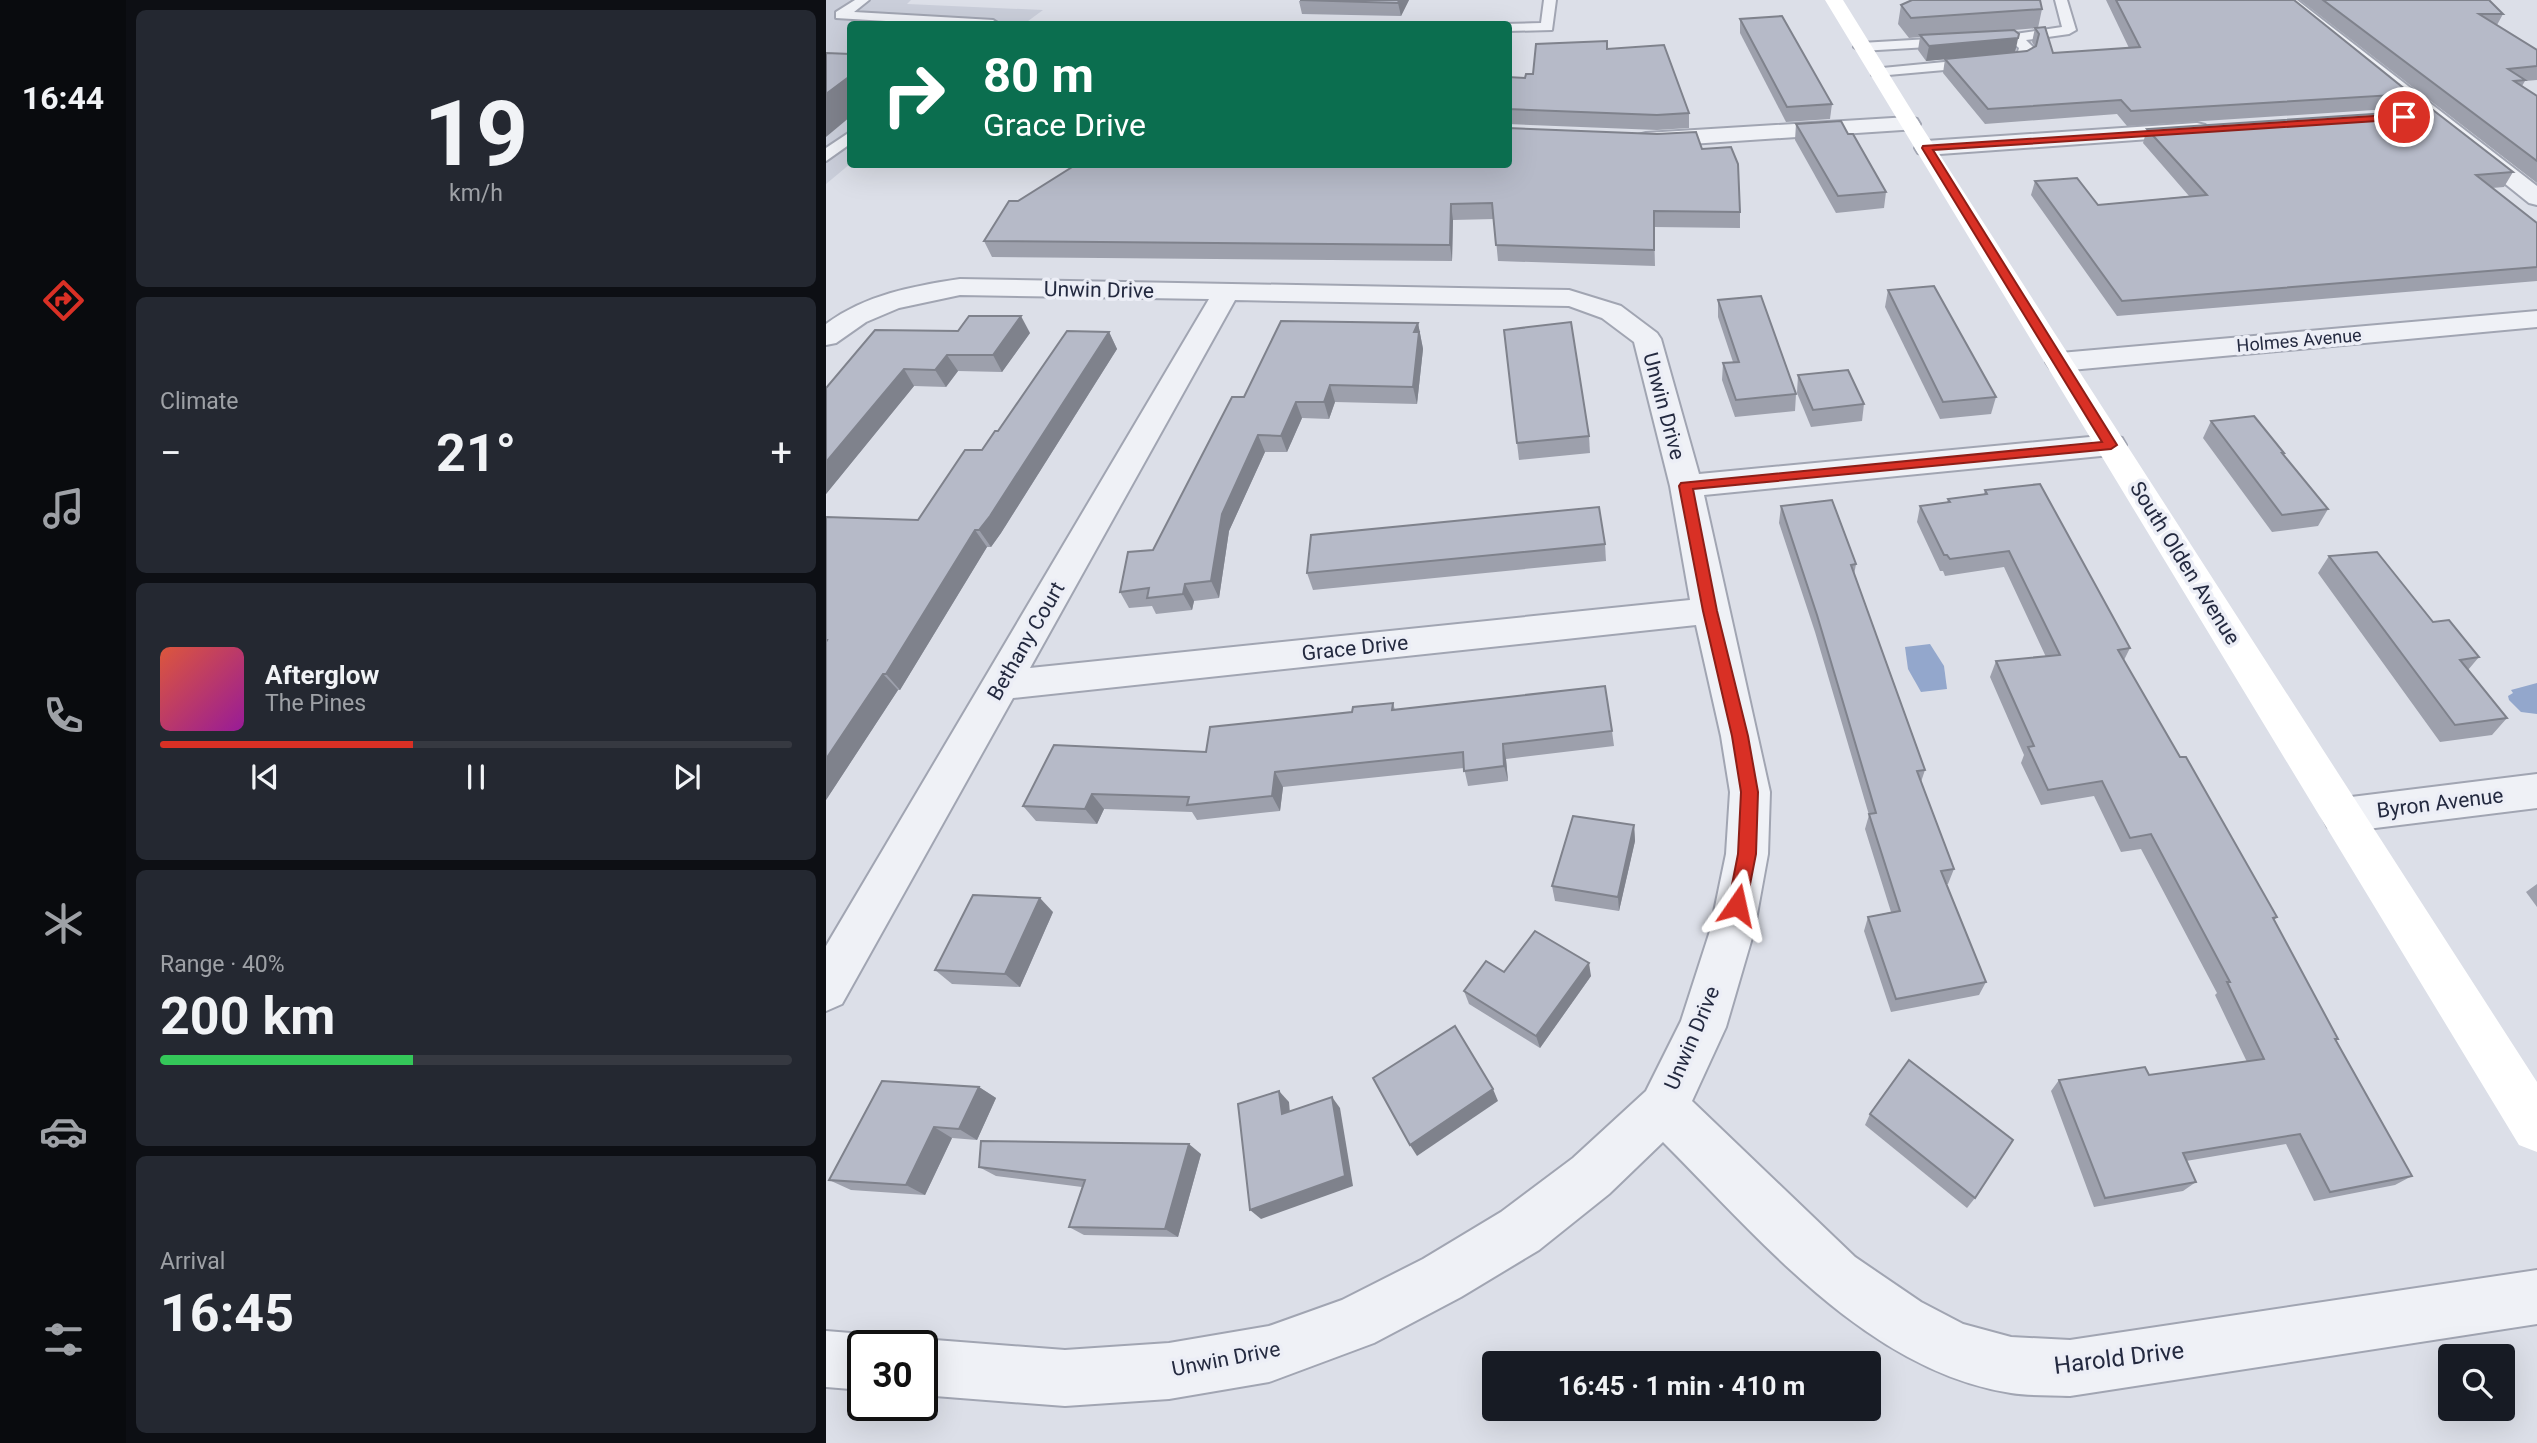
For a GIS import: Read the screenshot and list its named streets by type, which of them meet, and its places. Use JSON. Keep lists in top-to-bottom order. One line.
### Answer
{"streets":{"main road":["South Olden Avenue"],"street":["Unwin Drive","Holmes Avenue","Bethany Court","Grace Drive","Byron Avenue","Harold Drive"]},"crossings":[["Unwin Drive","Bethany Court"],["Unwin Drive","Grace Drive"],["Unwin Drive","Harold Drive"],["Holmes Avenue","South Olden Avenue"],["South Olden Avenue","Byron Avenue"],["Bethany Court","Grace Drive"]],"page":{"tabs":"16:44","tile":[["19","km/h"],"Climate",["Range · 40%","200 km"],["Arrival","16:45"]],"turn":["80 m","Grace Drive"],"heat":["−","21°","+"],"song":["Afterglow","The Pines"],"limit":"30","trip":"16:45 · 1 min · 410 m"}}
